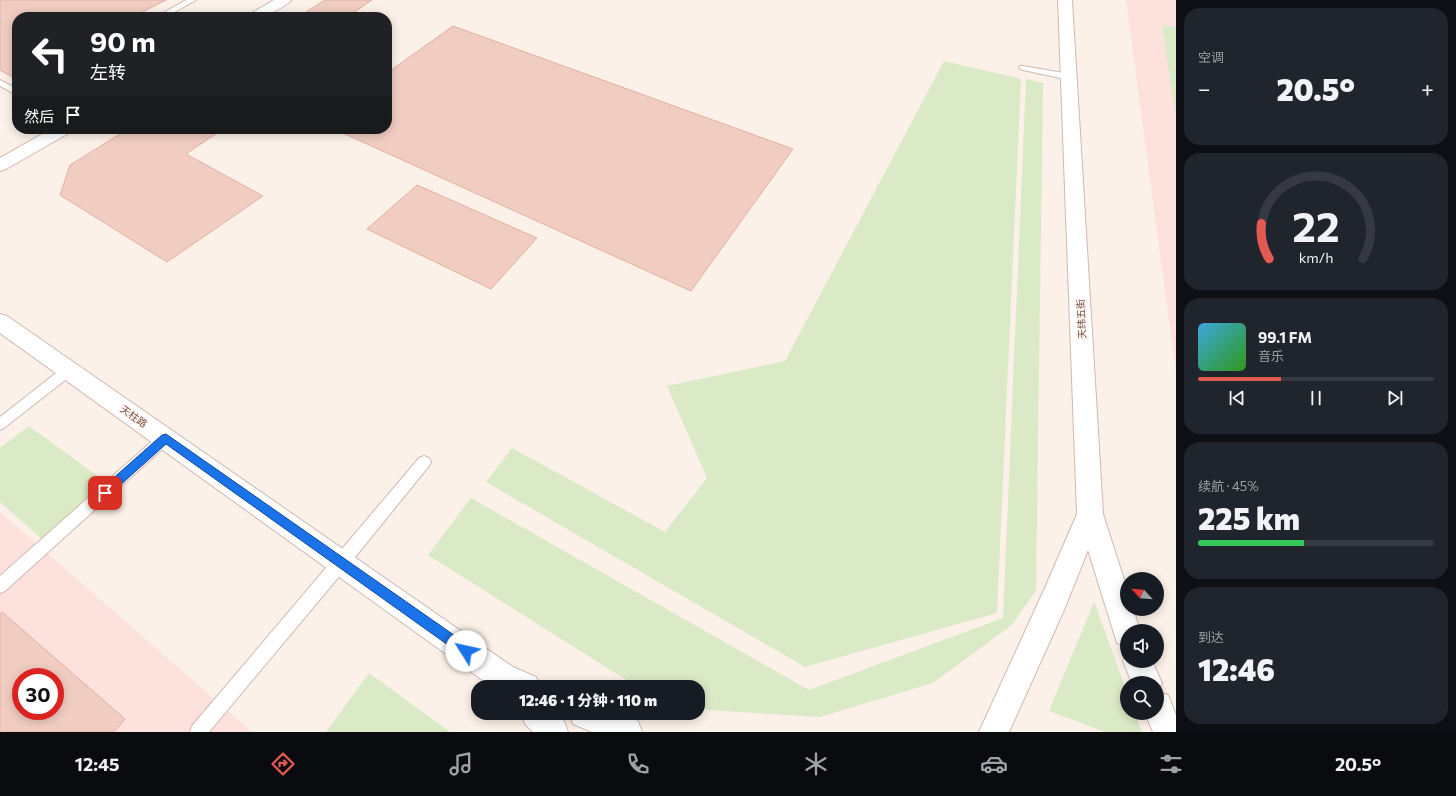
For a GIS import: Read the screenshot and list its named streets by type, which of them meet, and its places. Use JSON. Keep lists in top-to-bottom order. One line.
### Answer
{"streets":{"street":["天纬五街","天柱路"]},"north":"top left","page":{"tile":["空调",["续航 · 45%","225 km"],["到达","12:46"]],"turn":["90 m","左转"],"heat":["−","20.5°","+"],"then":"然后","song":["99.1 FM","音乐"],"limit":"30","trip":"12:46 · 1 分钟 · 110 m","tabs":["12:45","20.5°"],"gauge":["22","km/h"]}}
